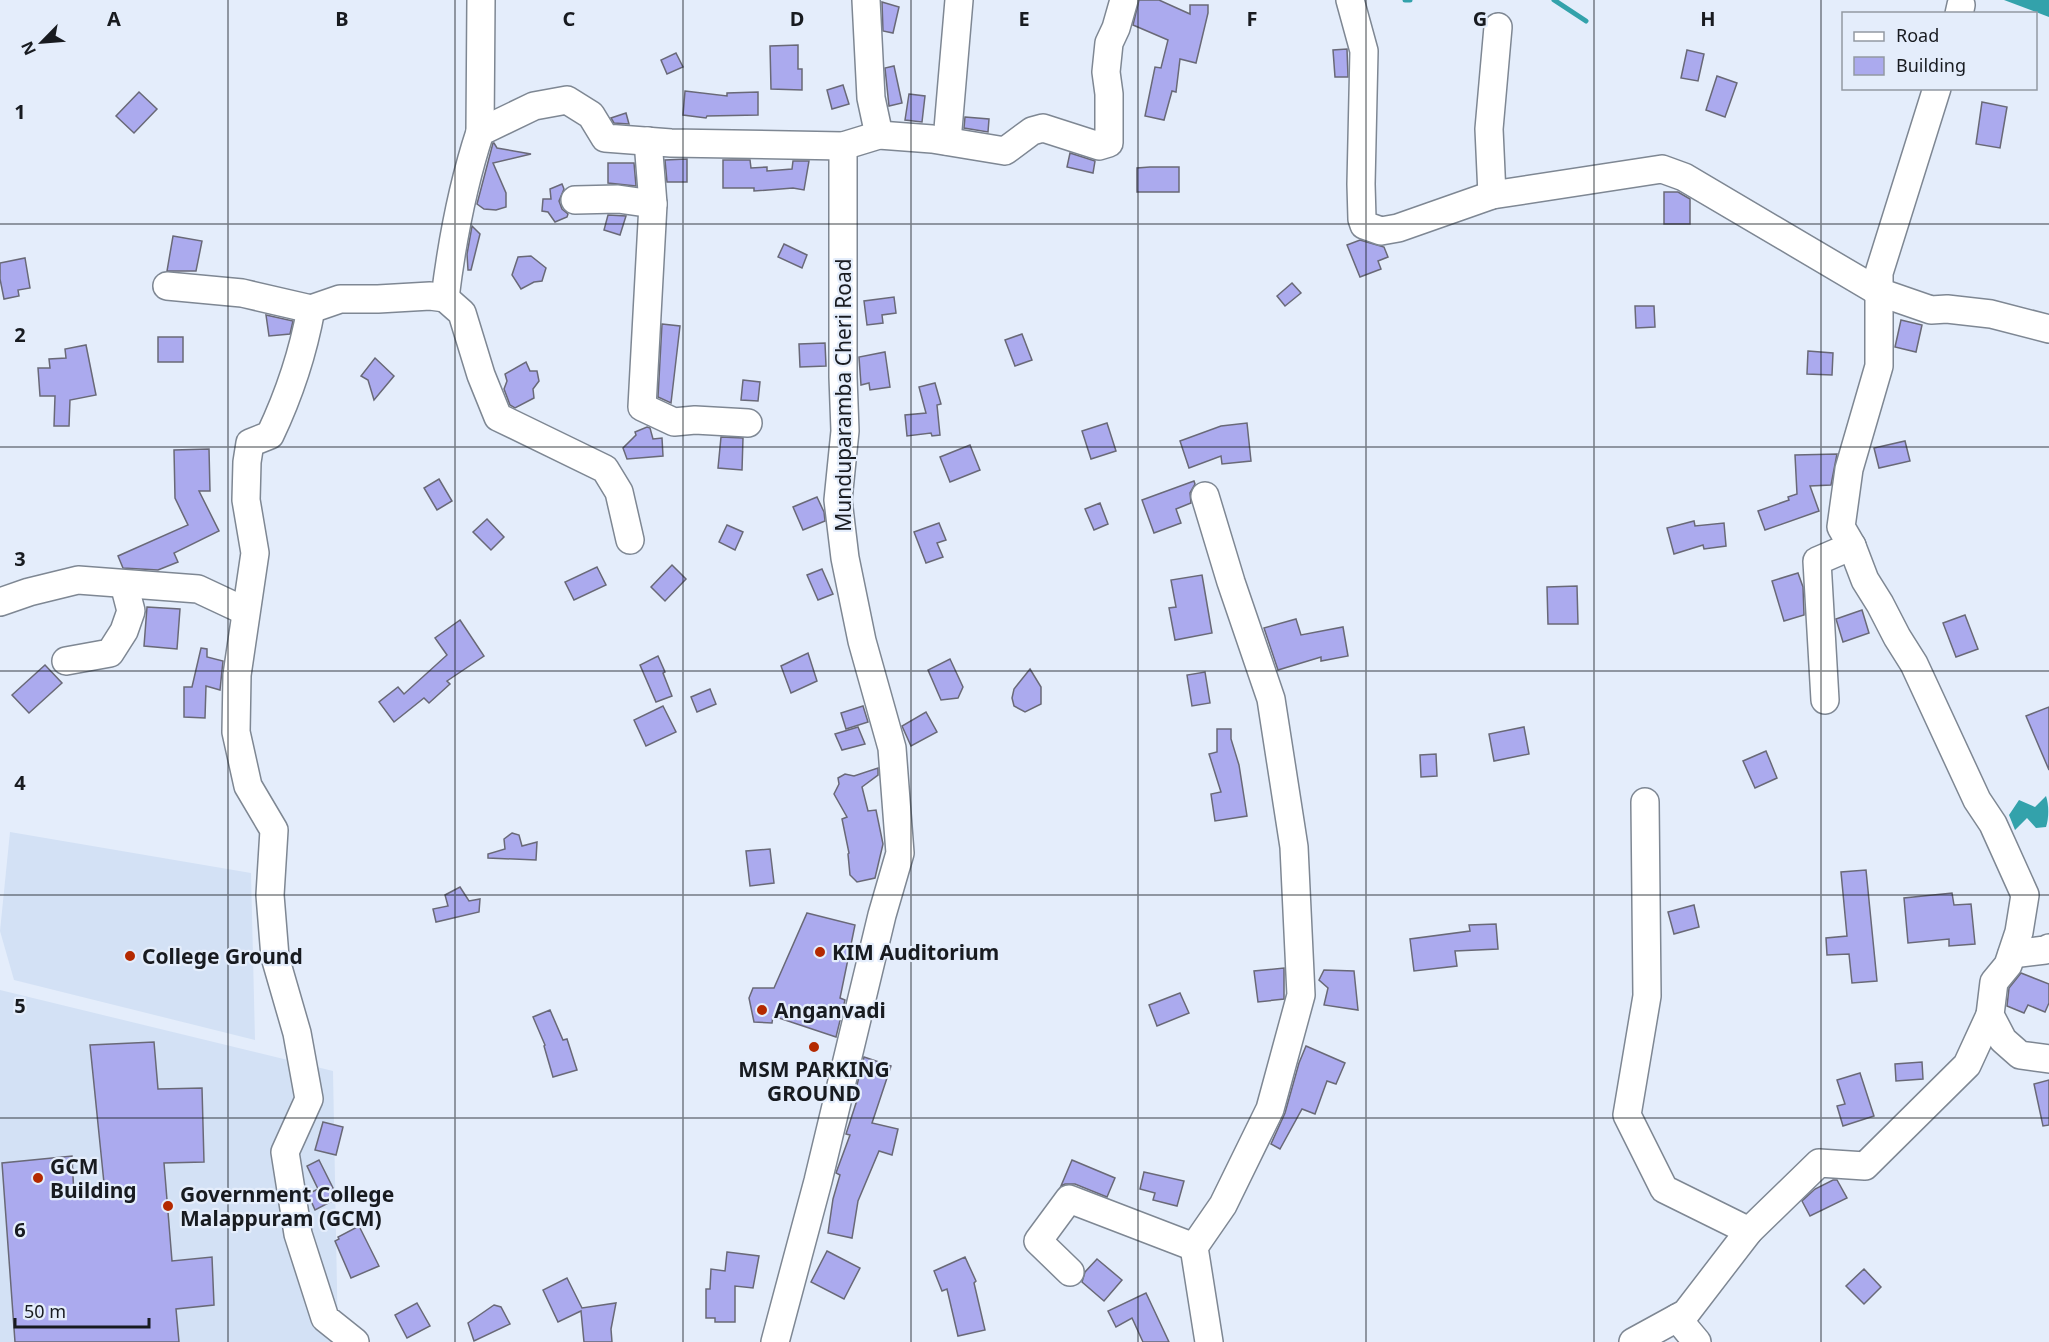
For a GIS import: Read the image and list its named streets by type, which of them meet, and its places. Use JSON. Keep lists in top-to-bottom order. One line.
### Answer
{"streets":{"street":["Munduparamba Cheri Road"]},"places":["KIM Auditorium","College Ground","Anganvadi","MSM PARKING GROUND","GCM Building","Government College Malappuram (GCM)"],"legend":["Road","Building"],"scale_bar":"50 m","north":"bottom left","grid":{"columns":["A","B","C","D","E","F","G","H"],"rows":["1","2","3","4","5","6"]}}
